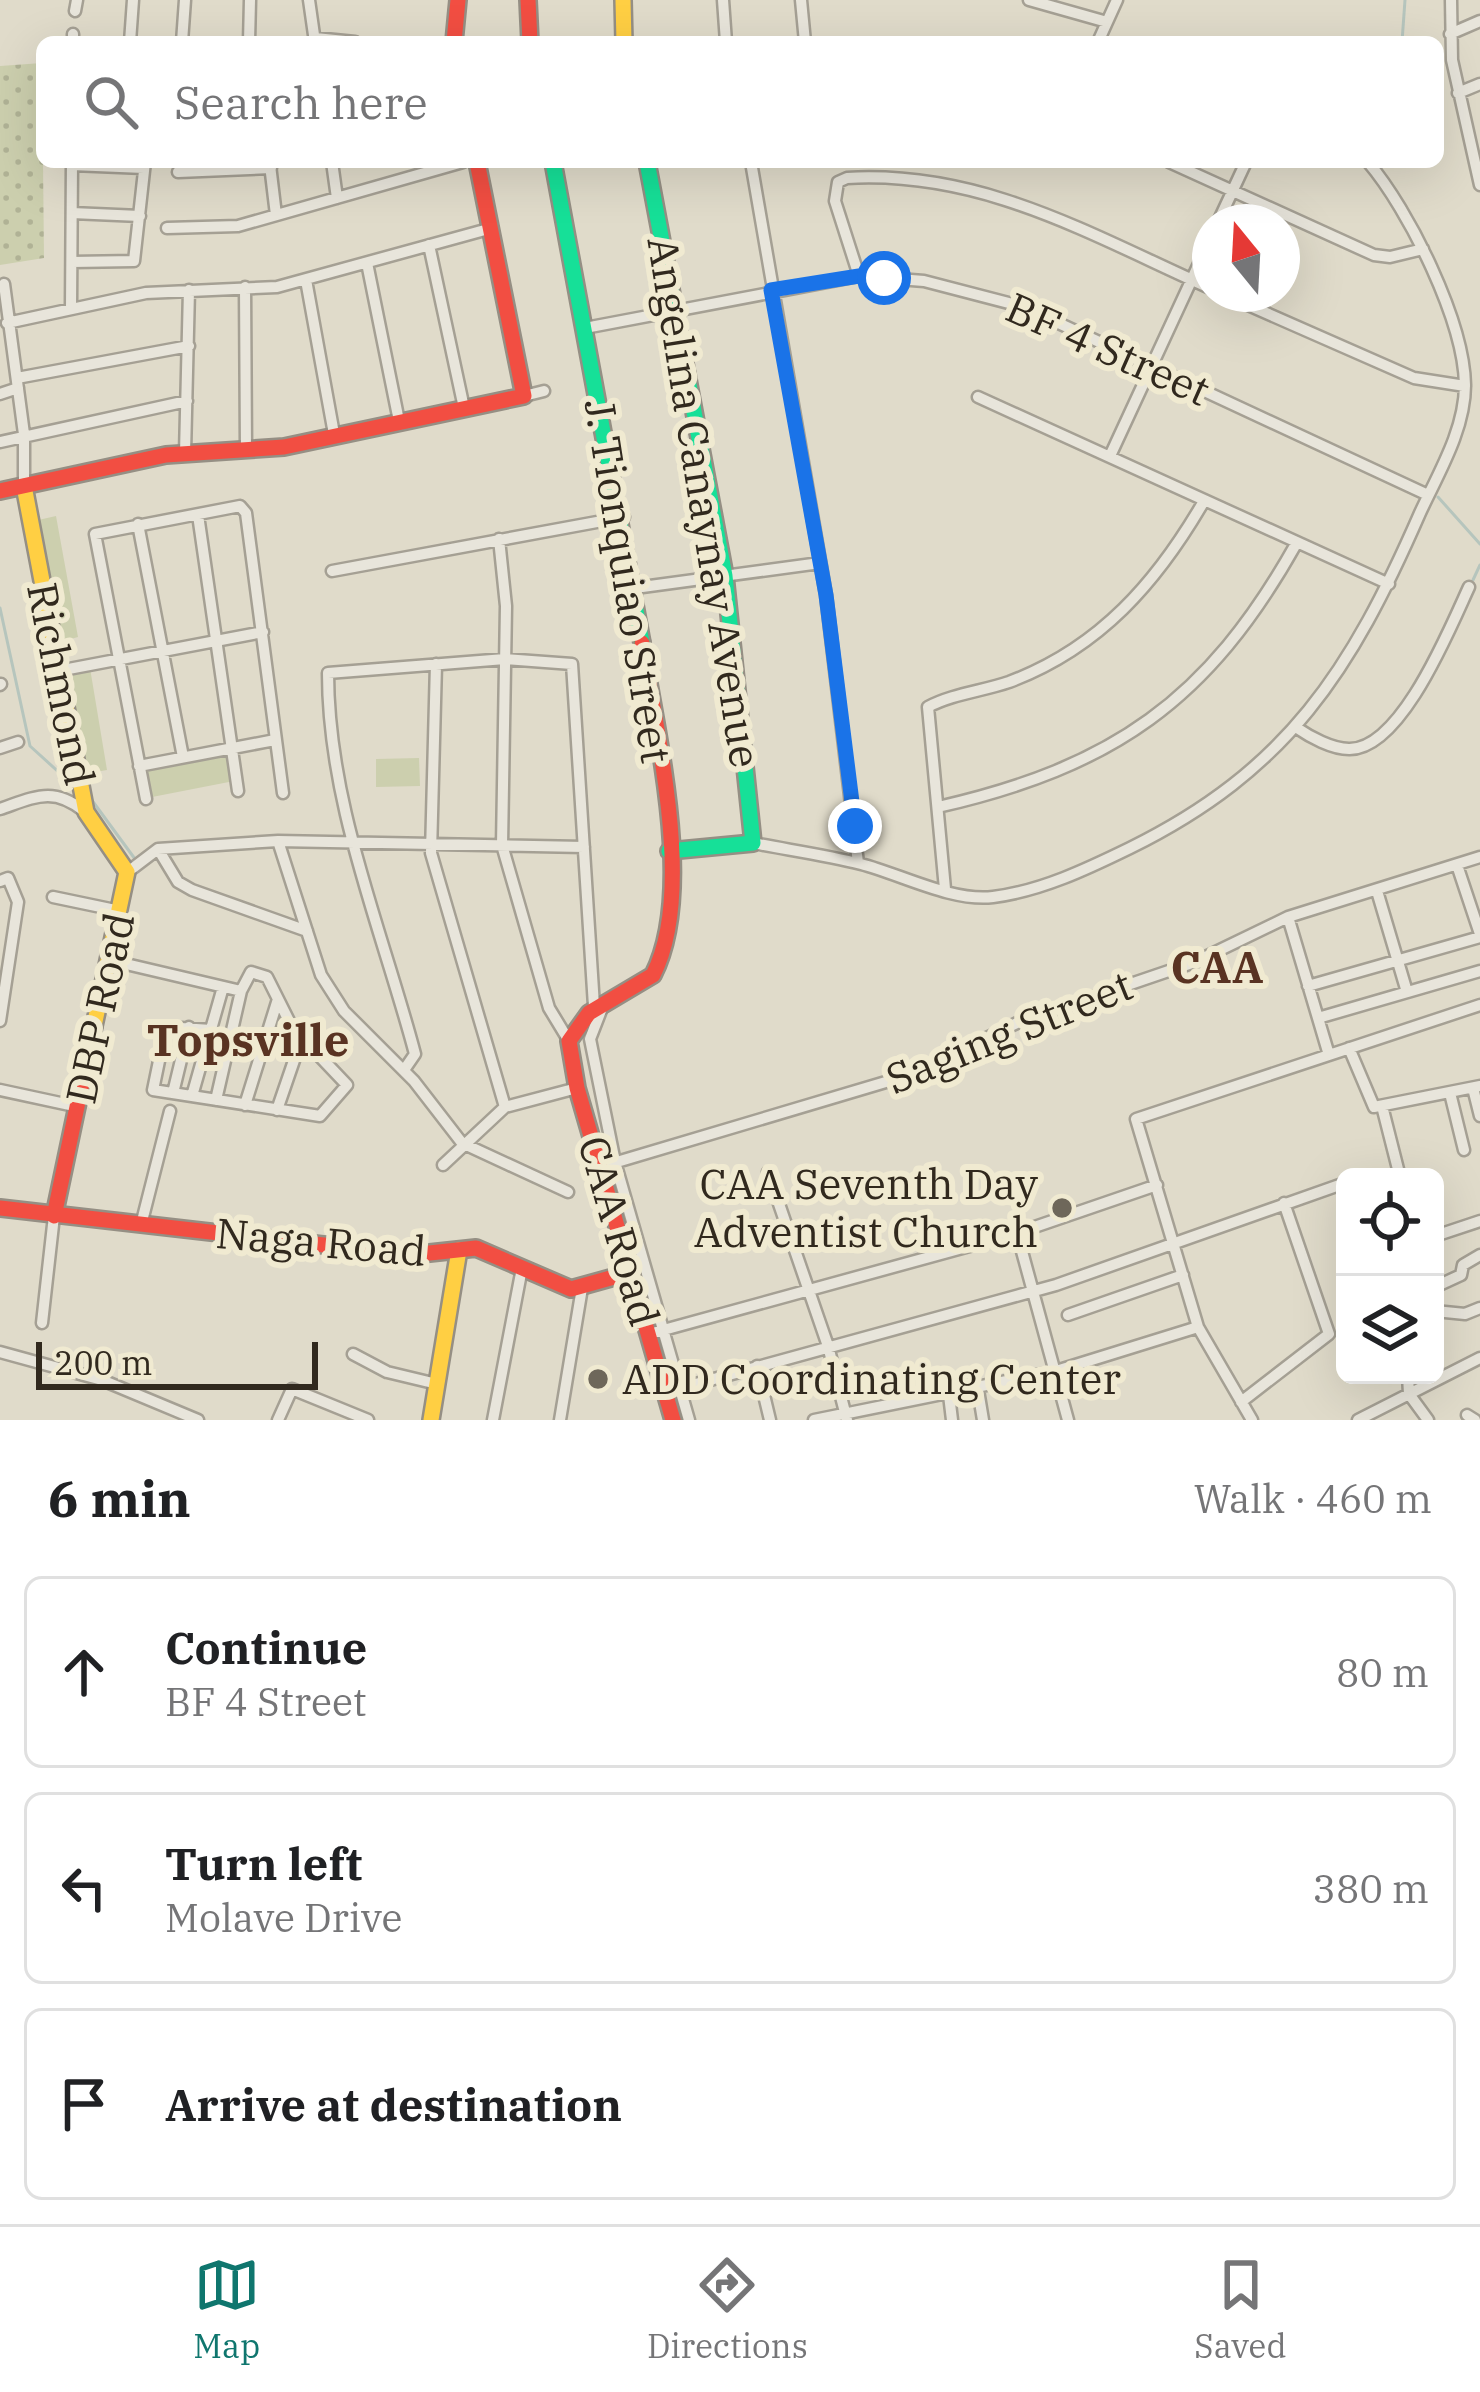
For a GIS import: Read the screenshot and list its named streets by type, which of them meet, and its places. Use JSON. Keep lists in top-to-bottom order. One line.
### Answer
{"streets":{"street":["BF 4 Street","Angelina Canaynay Avenue","J. Tionquiao Street","Richmond","DBP Road","Saging Street","CAA Road","Naga Road"]},"crossings":[["BF 4 Street","Angelina Canaynay Avenue"],["BF 4 Street","J. Tionquiao Street"],["Richmond","DBP Road"],["DBP Road","Naga Road"],["Saging Street","CAA Road"]],"districts":["CAA","Topsville"],"places":["CAA Seventh Day Adventist Church","ADD Coordinating Center"],"scale_bar":"200 m","north":"top","page":{"search":"Search here","scale":"200 m","heading":["6 min","Walk · 460 m"],"list":[["Continue","BF 4 Street","80 m"],["Turn left","Molave Drive","380 m"],"Arrive at destination"],"nav":["Map","Directions","Saved"]}}
